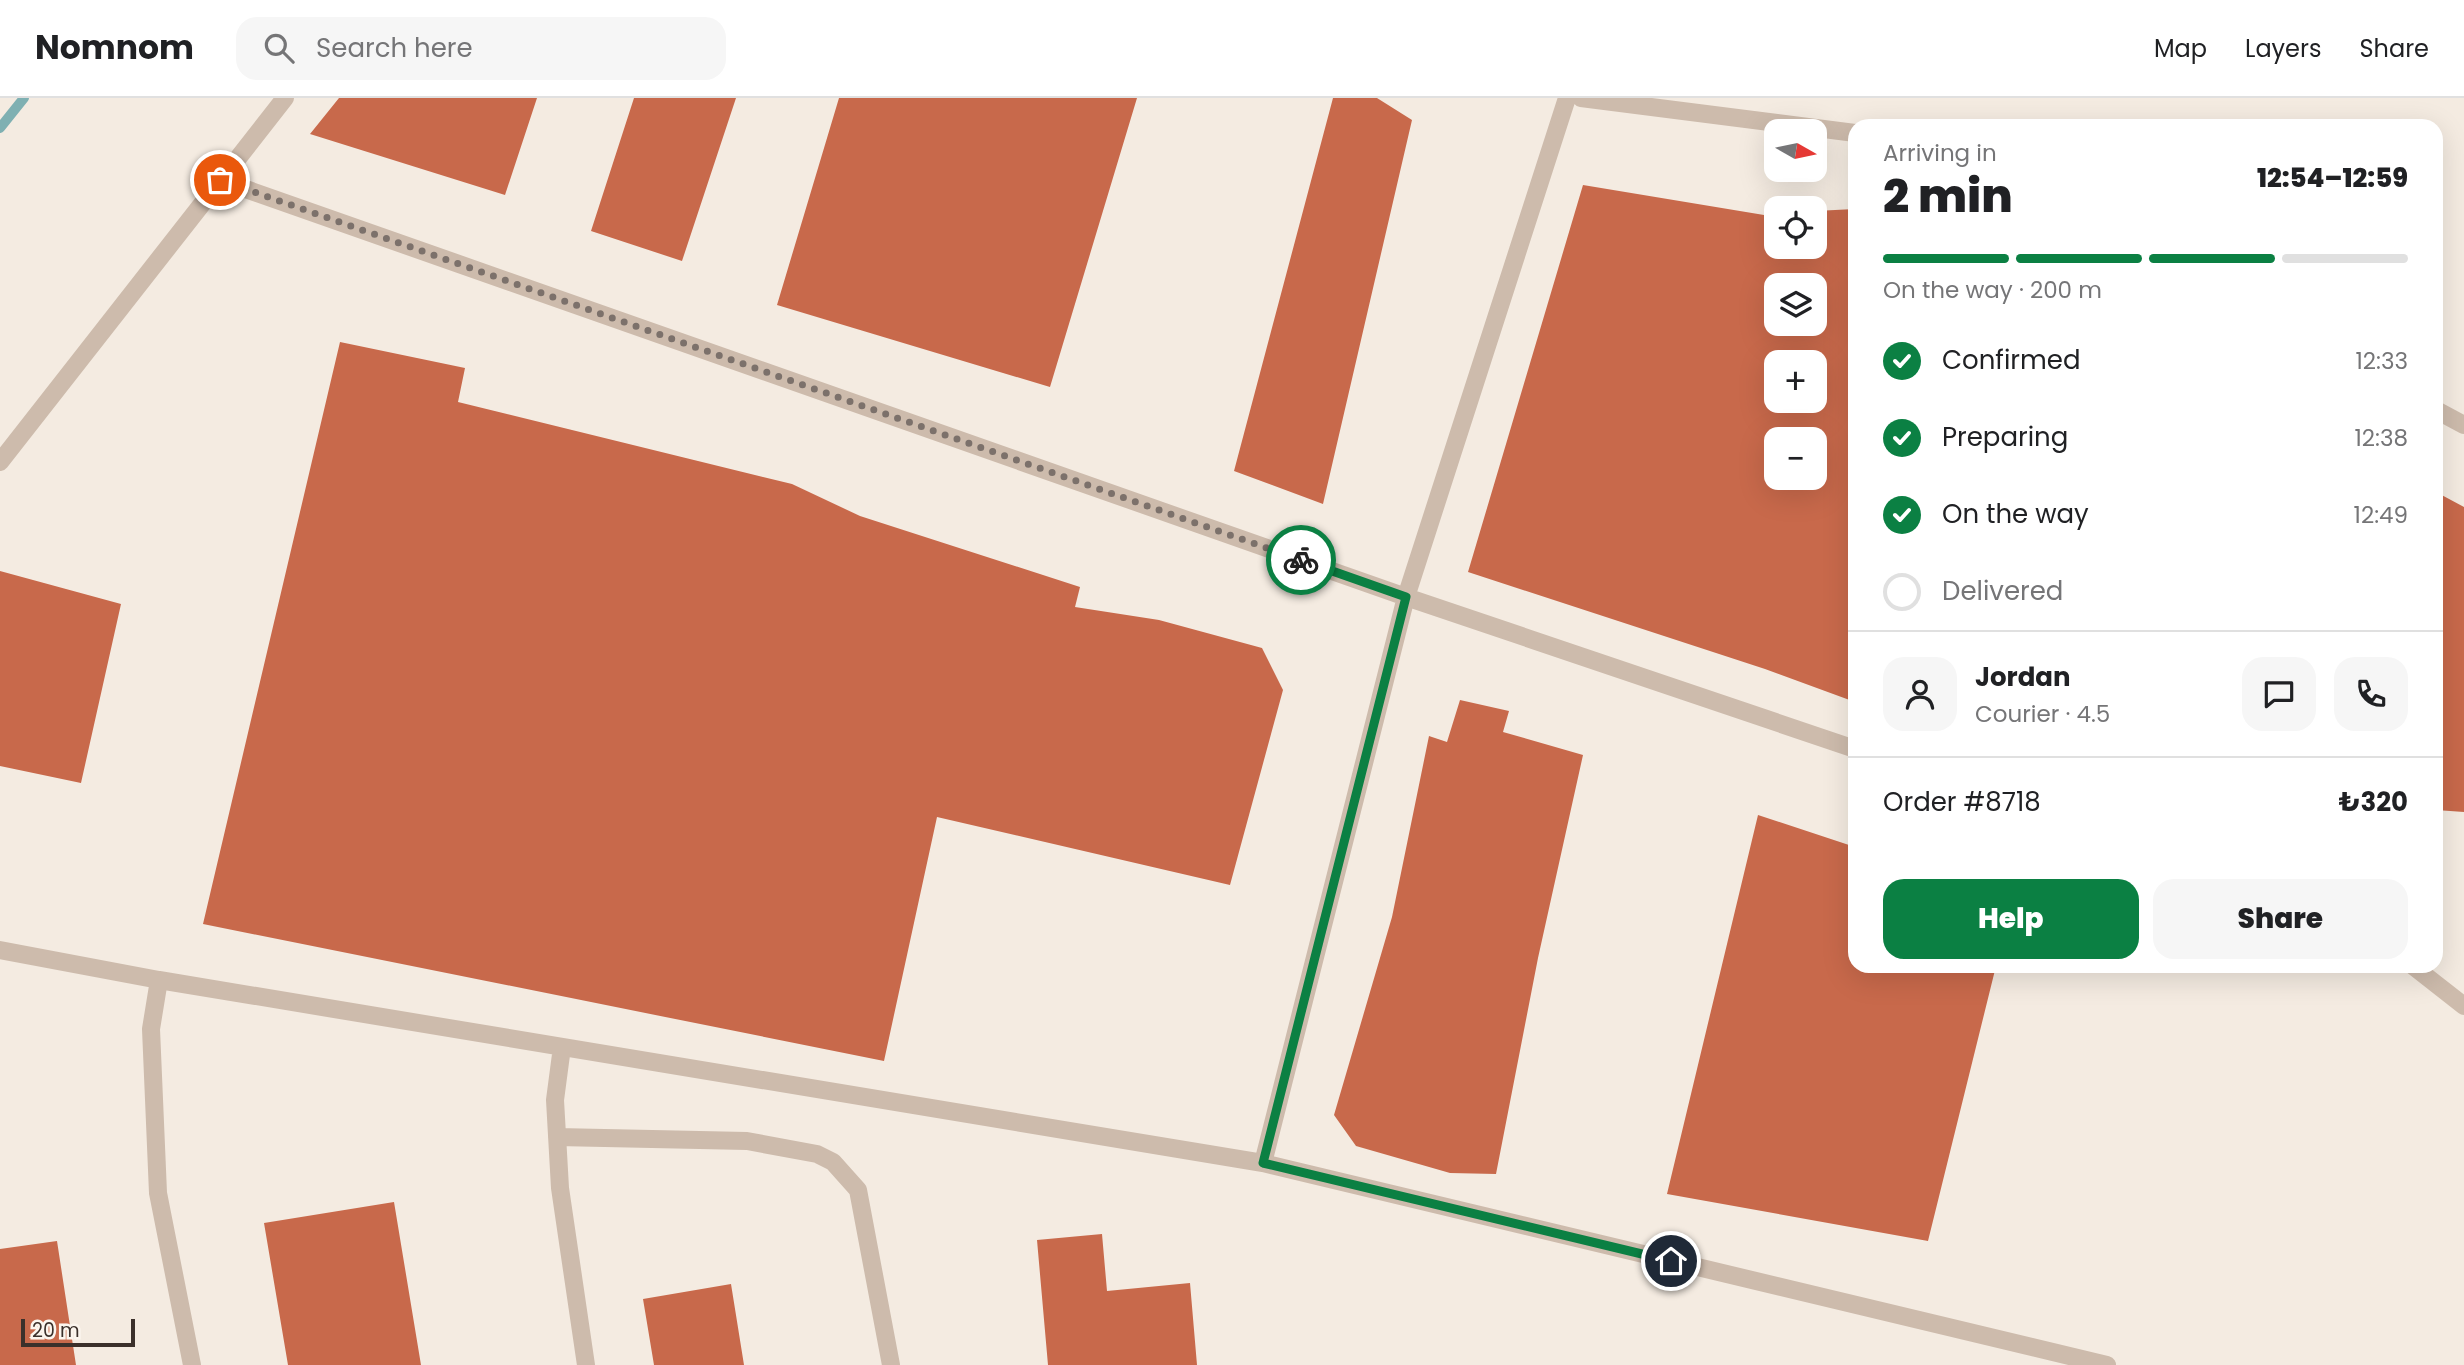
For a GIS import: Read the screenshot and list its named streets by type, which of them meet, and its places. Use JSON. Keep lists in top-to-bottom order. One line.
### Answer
{"scale_bar":"20 m","north":"right","page":{"header":"Nomnom","search":"Search here","nav":["Map","Layers","Share"],"map_buttons":["+","−"],"heading":["2 min","Arriving in","12:54–12:59"],"panel":["Jordan","Courier · 4.5","Order #8718","₺320"],"bar":"On the way · 200 m","list":[["Confirmed","12:33"],["Preparing","12:38"],["On the way","12:49"],"Delivered"],"buttons":["Help","Share"],"scale":"20 m"}}
